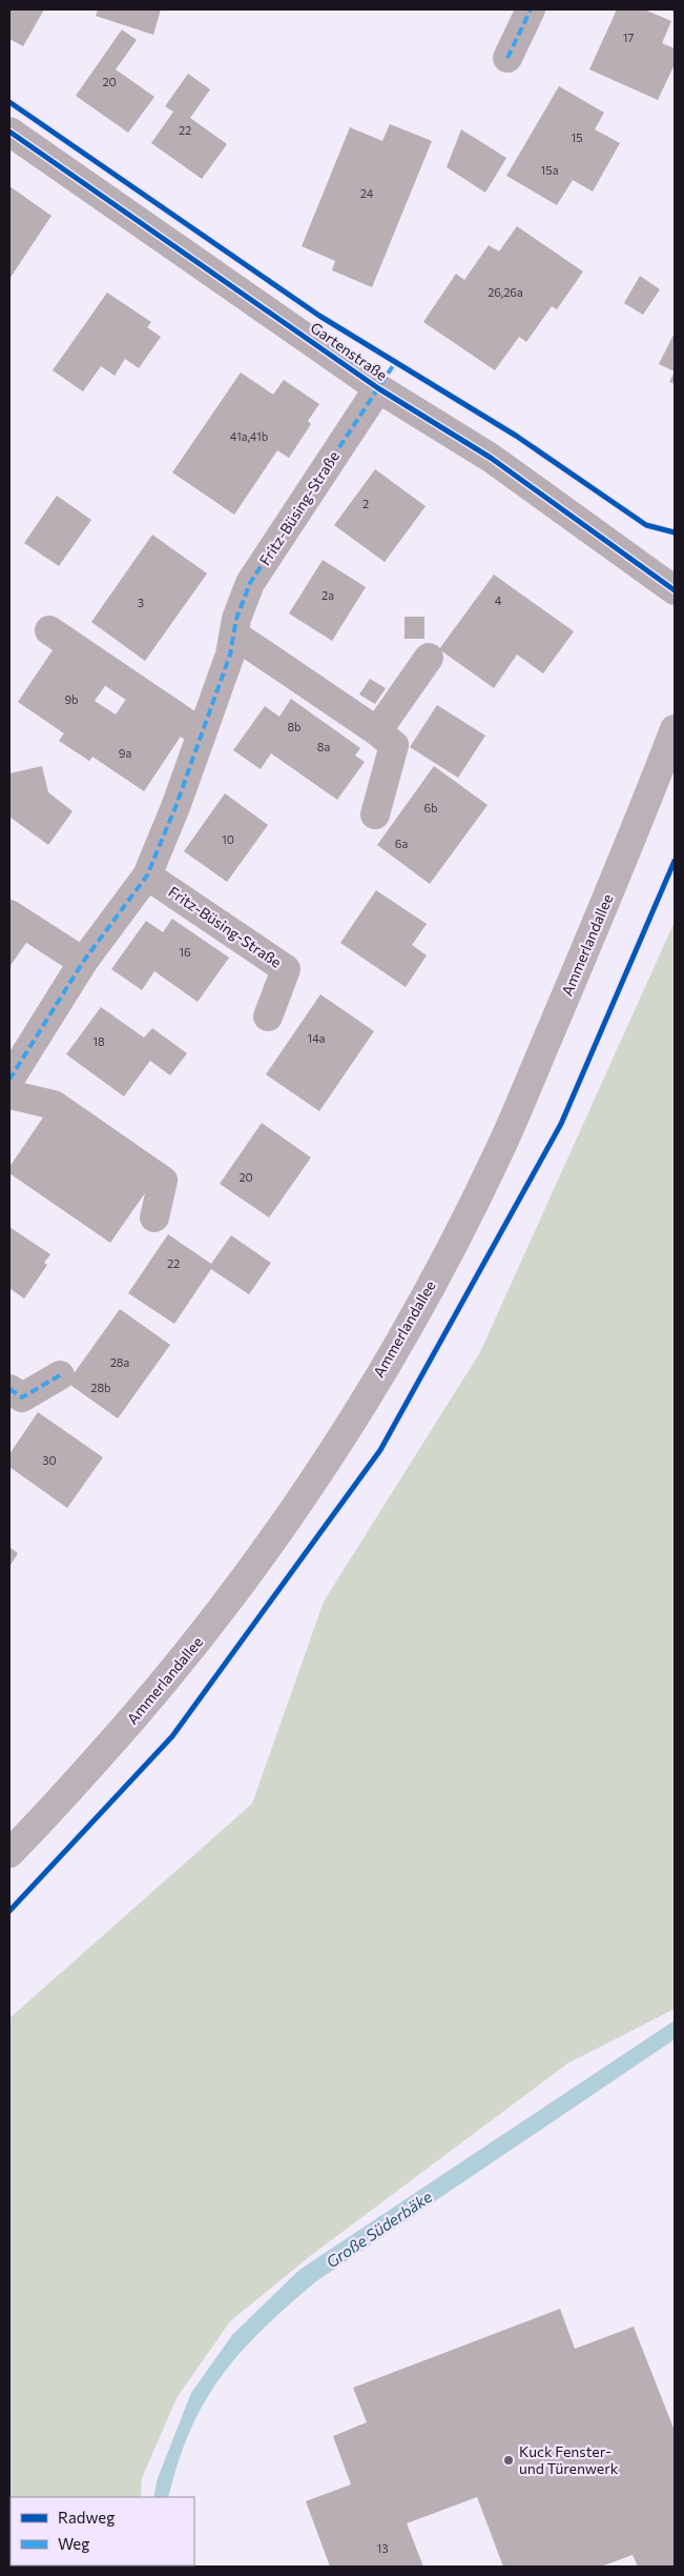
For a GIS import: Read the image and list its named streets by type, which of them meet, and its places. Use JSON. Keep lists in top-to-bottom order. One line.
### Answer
{"streets":{"main road":["Ammerlandallee"],"street":["Gartenstraße","Fritz-Büsing-Straße"]},"crossings":[["Gartenstraße","Fritz-Büsing-Straße"]],"water":["Große Süderbäke"],"places":["Kuck Fenster- und Türenwerk"],"house_numbers":["17","20","22","15","15a","24","26,26a","41a,41b","2","2a","4","3","9b","8b","8a","9a","6b","10","6a","16","14a","18","20","22","28a","28b","30","13"],"legend":["Radweg","Weg"]}
